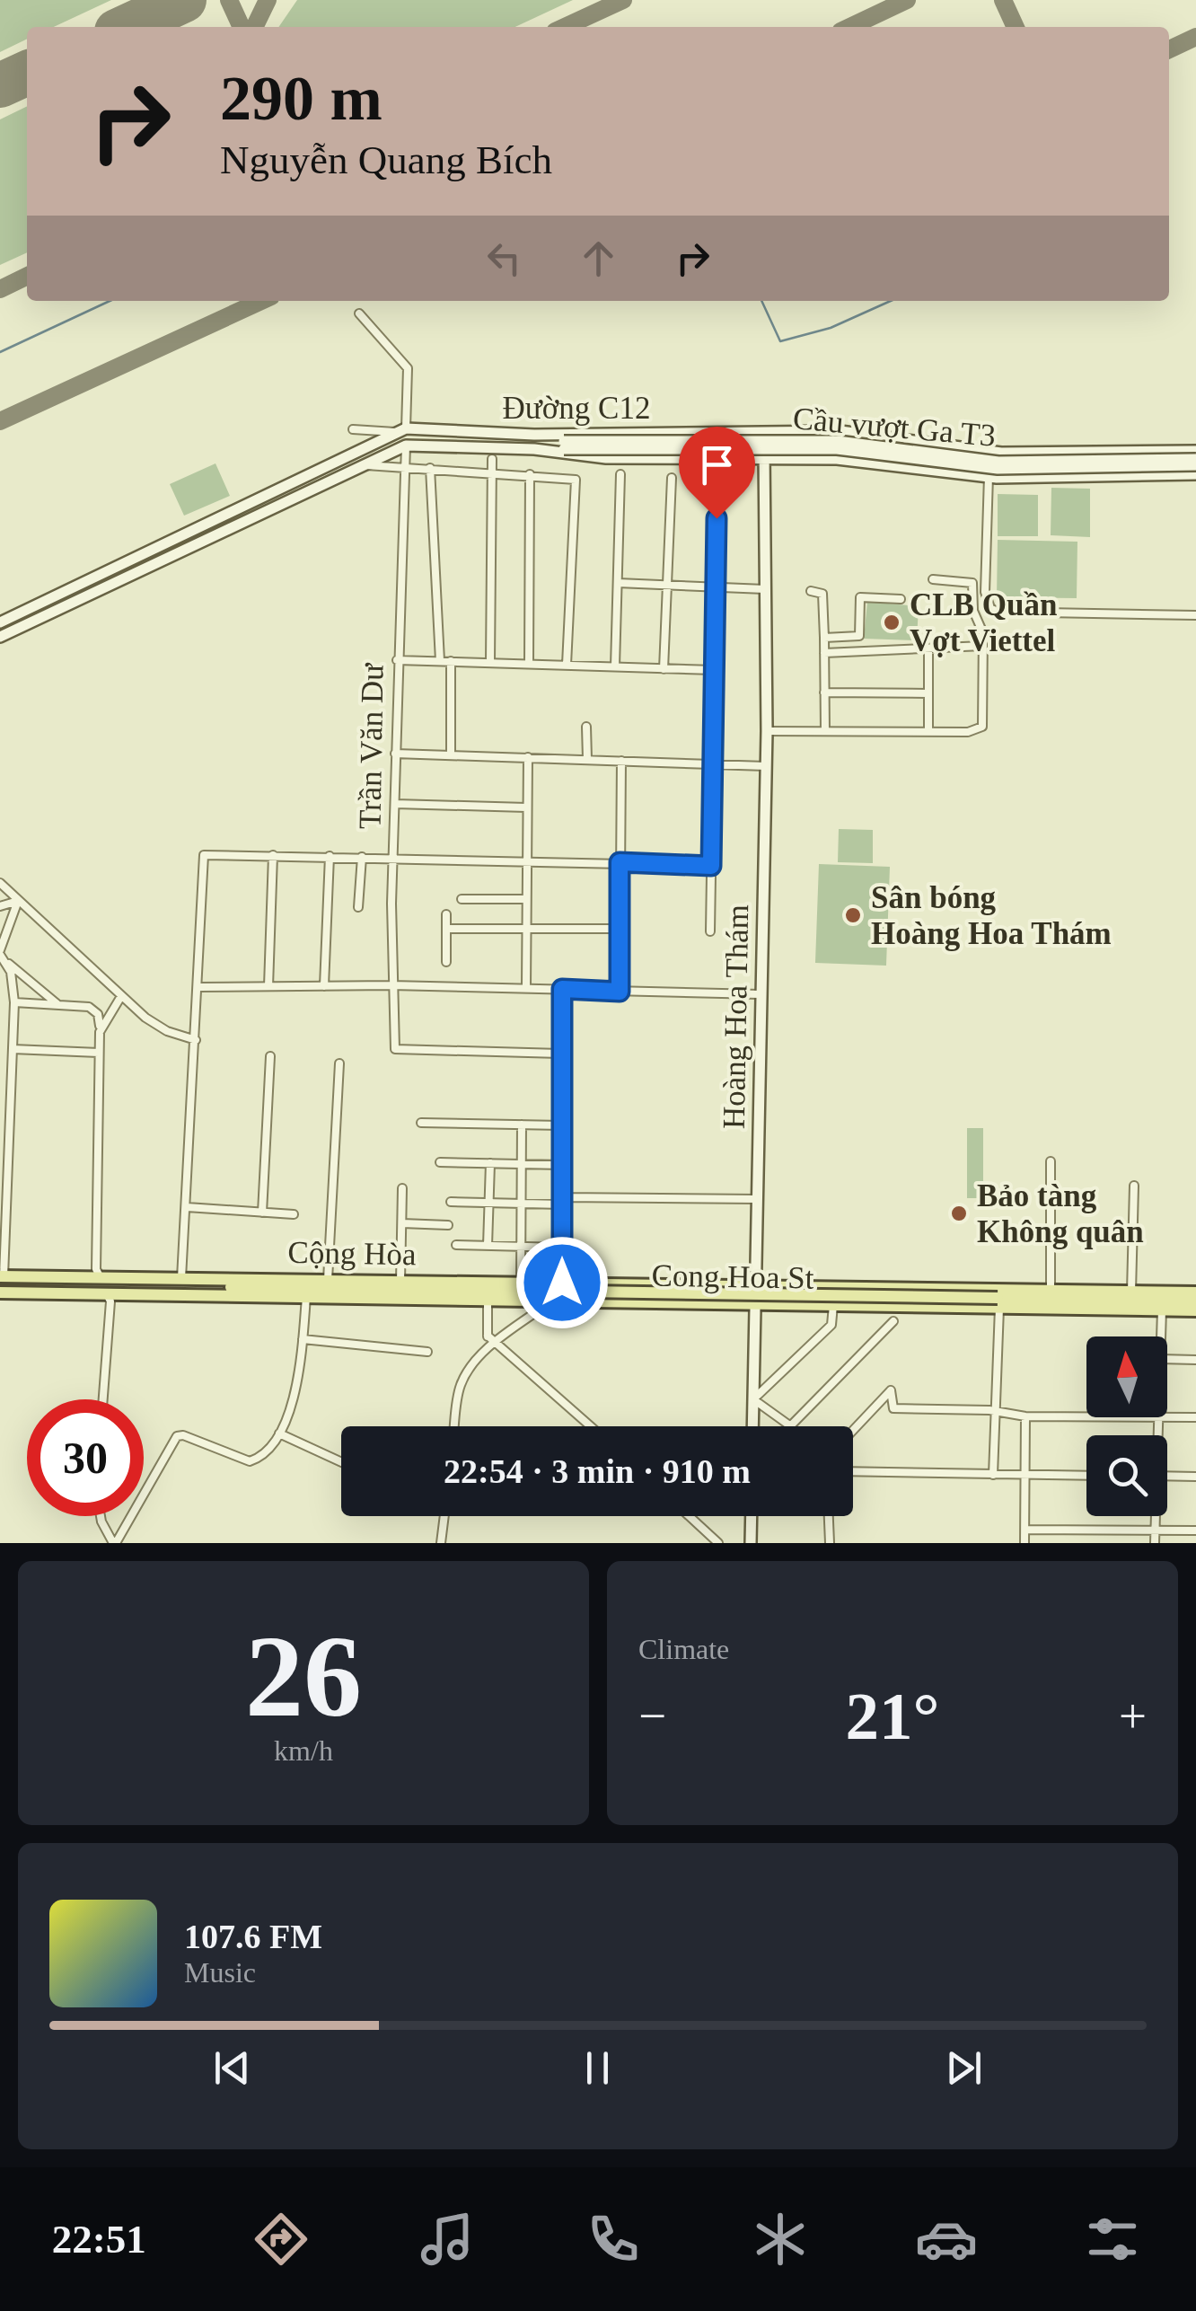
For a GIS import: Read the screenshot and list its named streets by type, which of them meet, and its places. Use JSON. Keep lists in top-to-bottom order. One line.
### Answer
{"streets":{"main road":["Đường C12","Cầu vượt Ga T3","Hoàng Hoa Thám","Cộng Hòa","Cong Hoa St"],"street":["Trần Văn Dư"]},"crossings":[["Đường C12","Cầu vượt Ga T3"],["Đường C12","Trần Văn Dư"],["Đường C12","Hoàng Hoa Thám"],["Hoàng Hoa Thám","Cong Hoa St"],["Cộng Hòa","Cong Hoa St"]],"places":["CLB Quần Vợt Viettel","Sân bóng Hoàng Hoa Thám","Bảo tàng Không quân"],"north":"top","page":{"turn":["290 m","Nguyễn Quang Bích"],"limit":"30","trip":"22:54 · 3 min · 910 m","tile":[["26","km/h"],"Climate"],"heat":["−","21°","+"],"song":["107.6 FM","Music"],"tabs":"22:51"}}
